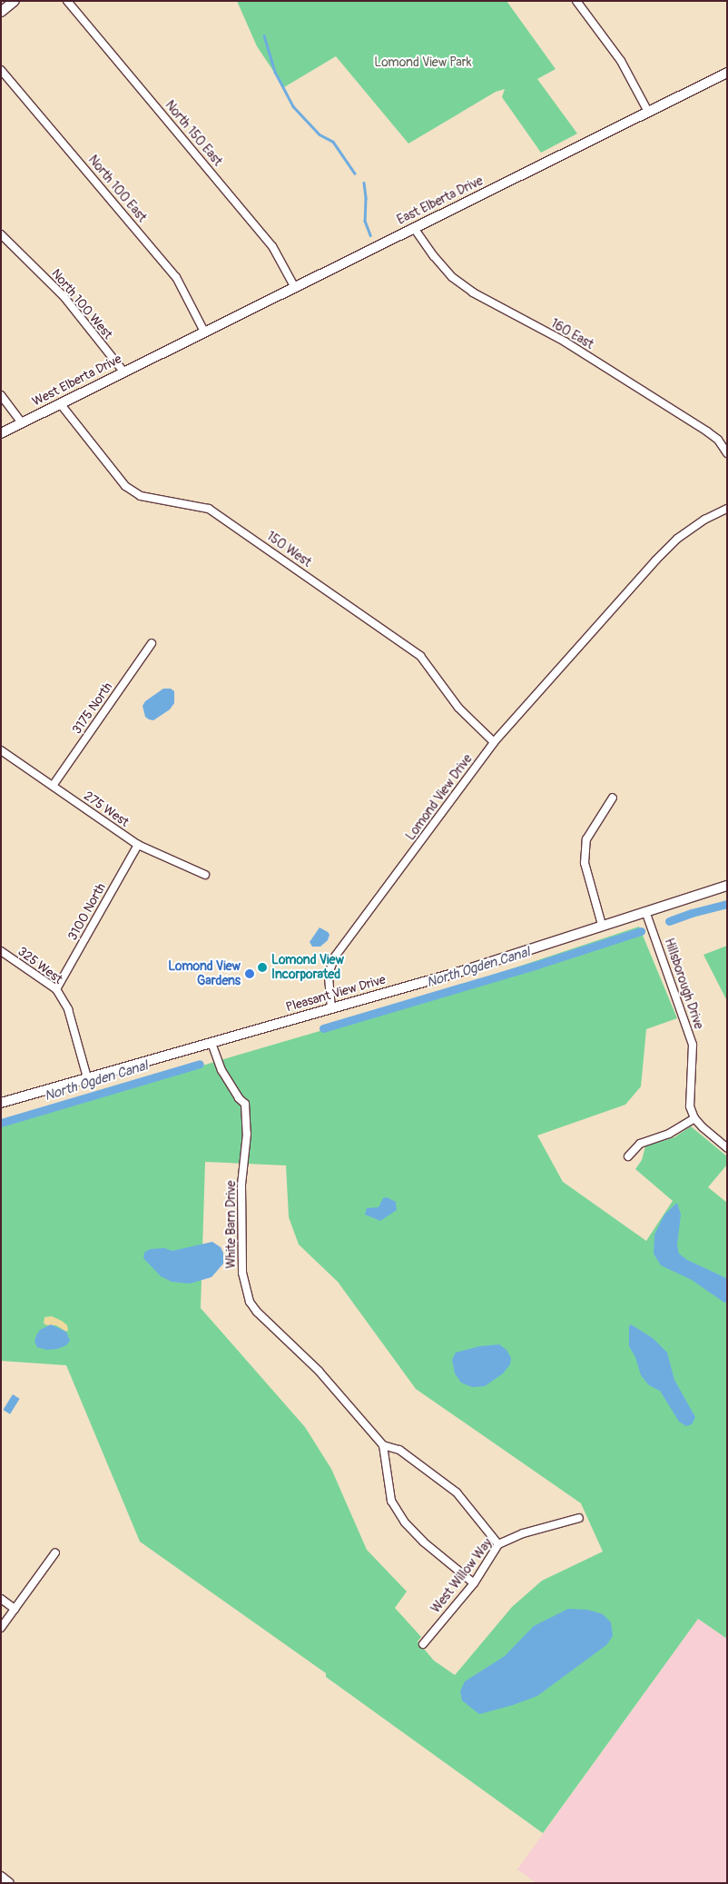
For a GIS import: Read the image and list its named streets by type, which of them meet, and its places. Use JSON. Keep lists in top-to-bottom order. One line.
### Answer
{"streets":{"main road":["East Elberta Drive","West Elberta Drive","Pleasant View Drive"],"street":["North 150 East","North 100 East","North 100 West","160 East","150 West","3175 North","Lomond View Drive","275 West","3100 North","325 West","Hillsborough Drive","White Barn Drive","West Willow Way"]},"crossings":[["North 150 East","East Elberta Drive"],["North 100 East","East Elberta Drive"],["East Elberta Drive","160 East"],["East Elberta Drive","West Elberta Drive"],["North 100 West","West Elberta Drive"],["West Elberta Drive","150 West"],["150 West","Lomond View Drive"],["3175 North","275 West"],["Lomond View Drive","Pleasant View Drive"],["275 West","3100 North"],["3100 North","325 West"],["325 West","Pleasant View Drive"],["Hillsborough Drive","Pleasant View Drive"],["Pleasant View Drive","White Barn Drive"],["White Barn Drive","West Willow Way"]],"water":["North Ogden Canal"],"parks":["Lomond View Park"],"places":["Lomond View Incorporated","Lomond View Gardens"]}
